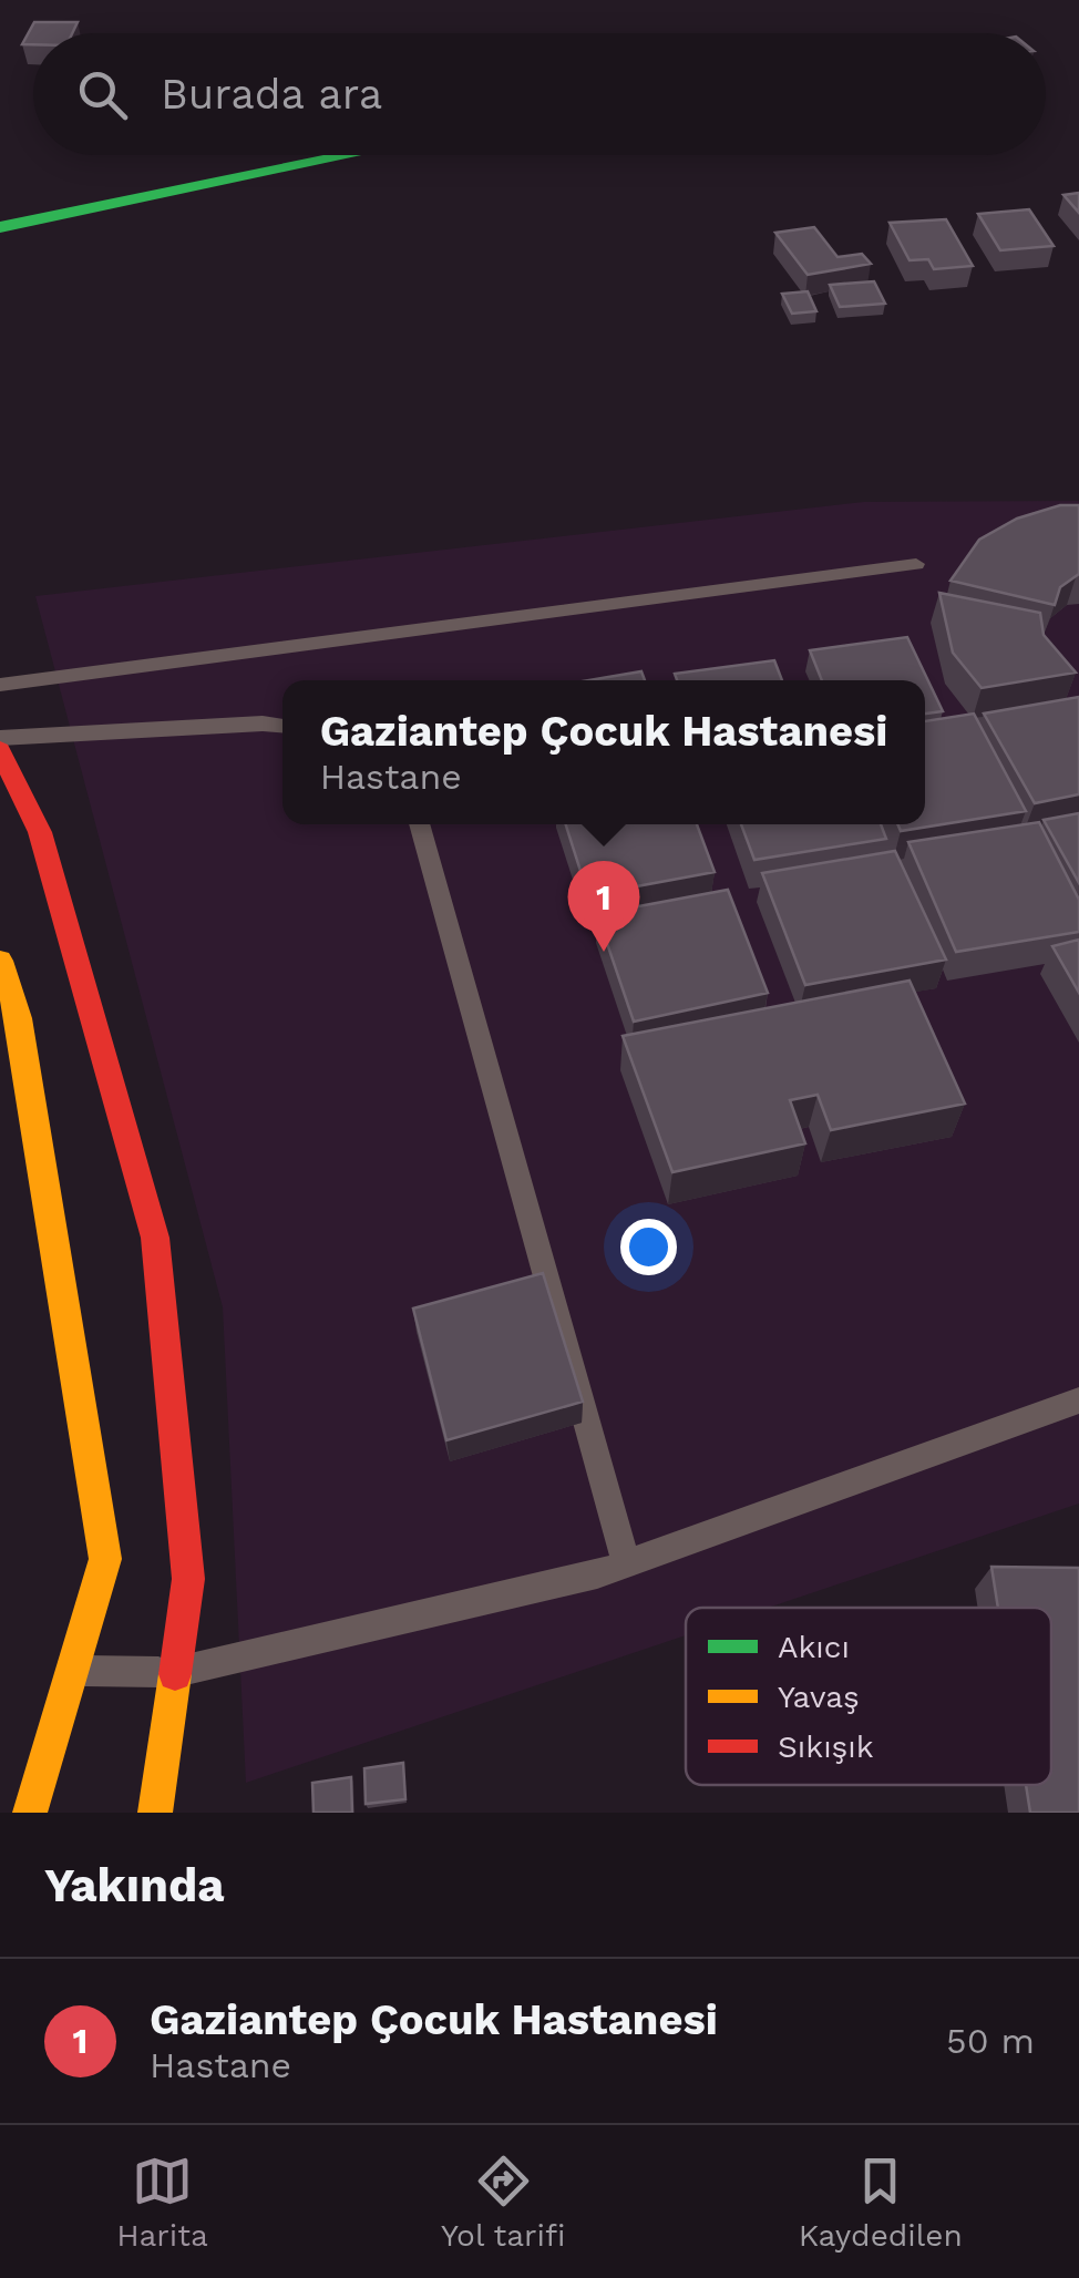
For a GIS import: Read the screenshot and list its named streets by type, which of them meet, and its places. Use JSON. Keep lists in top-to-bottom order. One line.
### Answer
{"legend":["Akıcı","Yavaş","Sıkışık"],"page":{"search":"Burada ara","popup":["Gaziantep Çocuk Hastanesi","Hastane"],"pins":"1","heading":"Yakında","list":[{"mark":"1","name":"Gaziantep Çocuk Hastanesi","note":"Hastane","value":"50 m"}],"nav":["Harita","Yol tarifi","Kaydedilen"]}}
